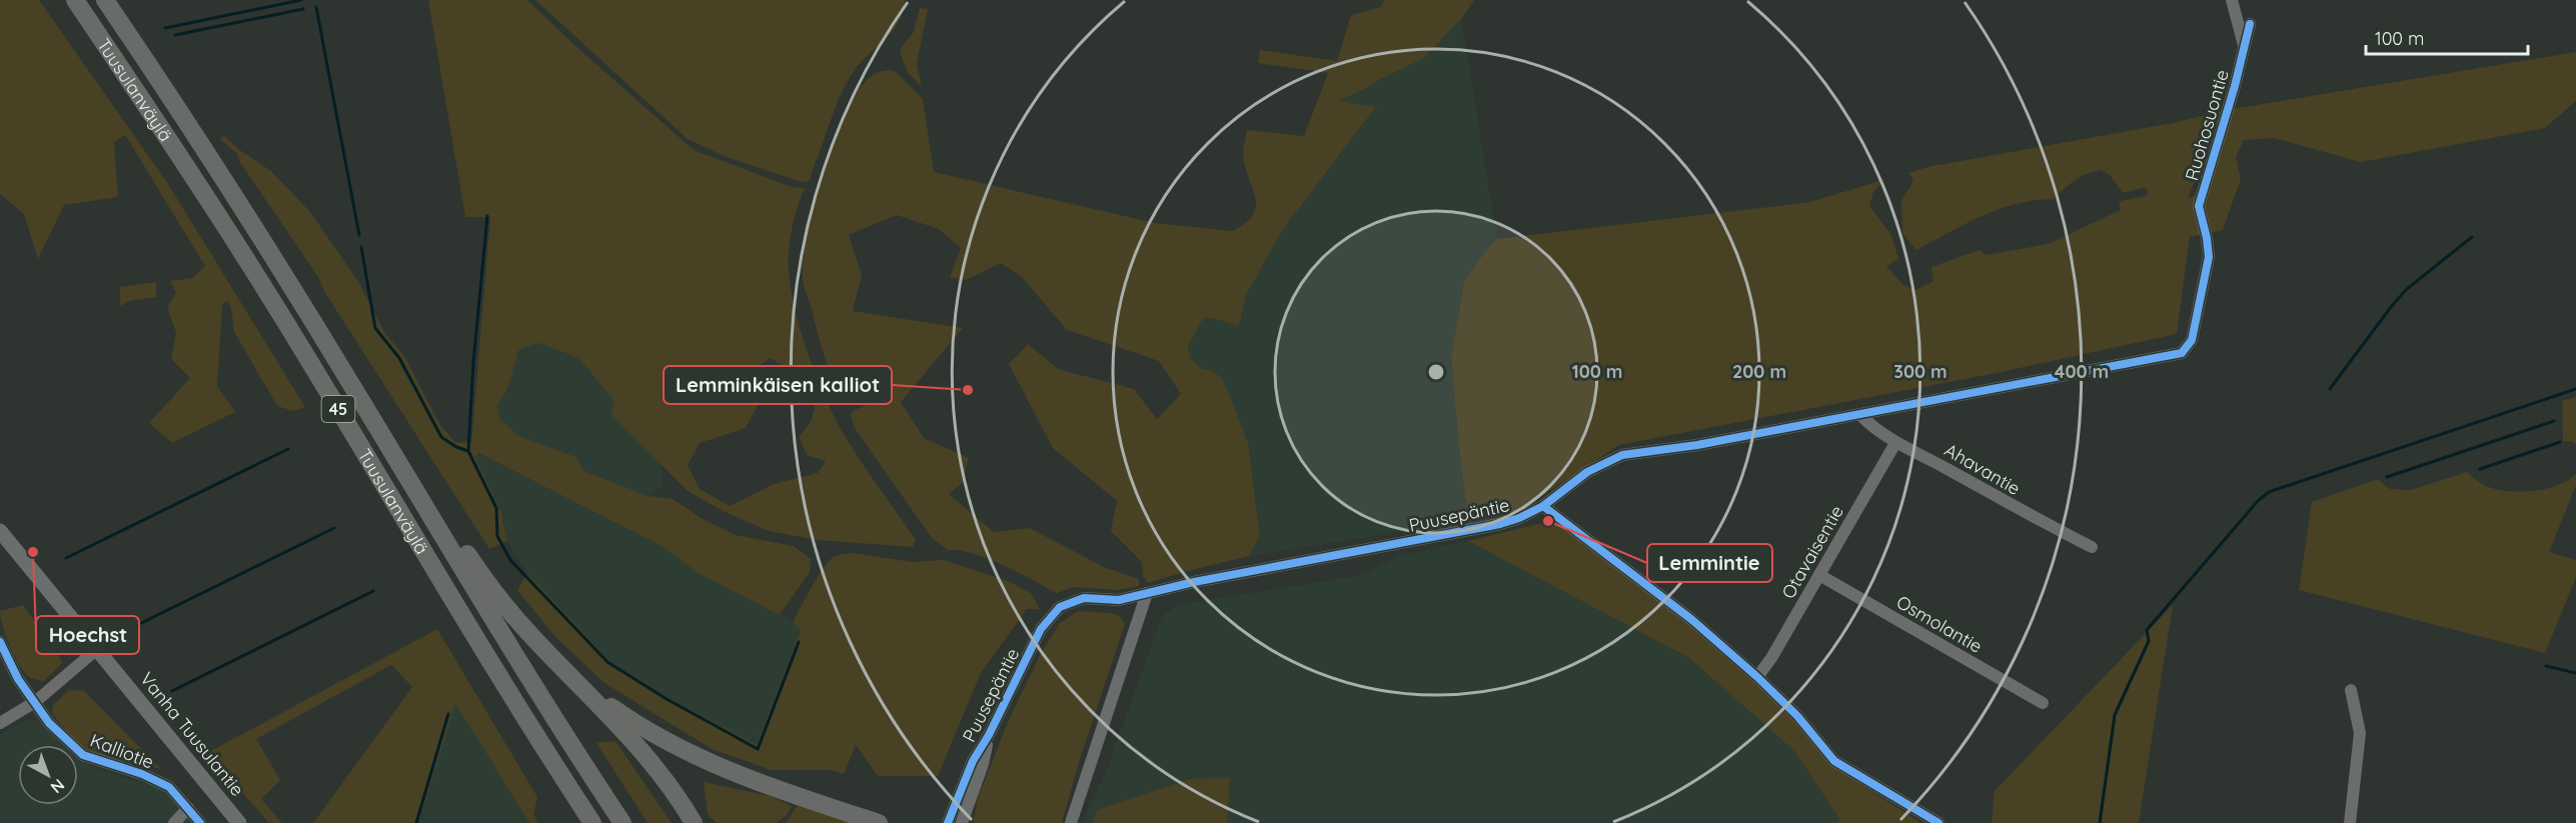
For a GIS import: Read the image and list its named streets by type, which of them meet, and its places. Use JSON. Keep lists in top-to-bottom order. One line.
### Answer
{"streets":{"highway":["Tuusulanväylä","45"],"main road":["Vanha Tuusulantie"],"street":["Ruohosuontie","Ahavantie","Puusepäntie","Otavaisentie","Osmolantie","Kalliotie"]},"crossings":[["Ruohosuontie","Puusepäntie"],["Ahavantie","Puusepäntie"],["Ahavantie","Otavaisentie"],["Otavaisentie","Osmolantie"]],"places":["Lemminkäisen kalliot","Lemmintie","Hoechst"],"scale_bar":"100 m","north":"bottom right","rings":["100 m","200 m","300 m","400 m"]}
